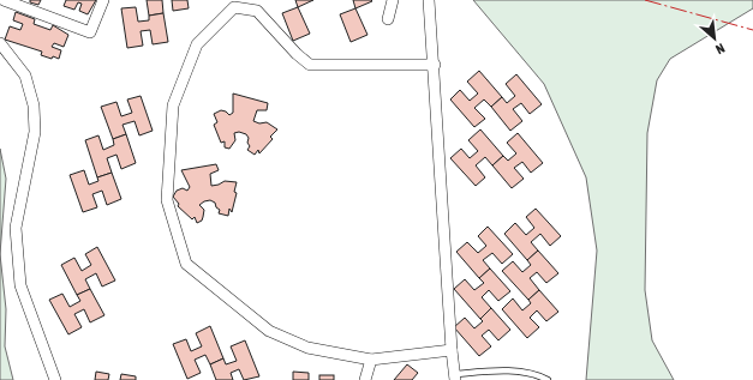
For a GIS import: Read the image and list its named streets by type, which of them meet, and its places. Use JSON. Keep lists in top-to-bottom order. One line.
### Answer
{"north":"bottom right"}
